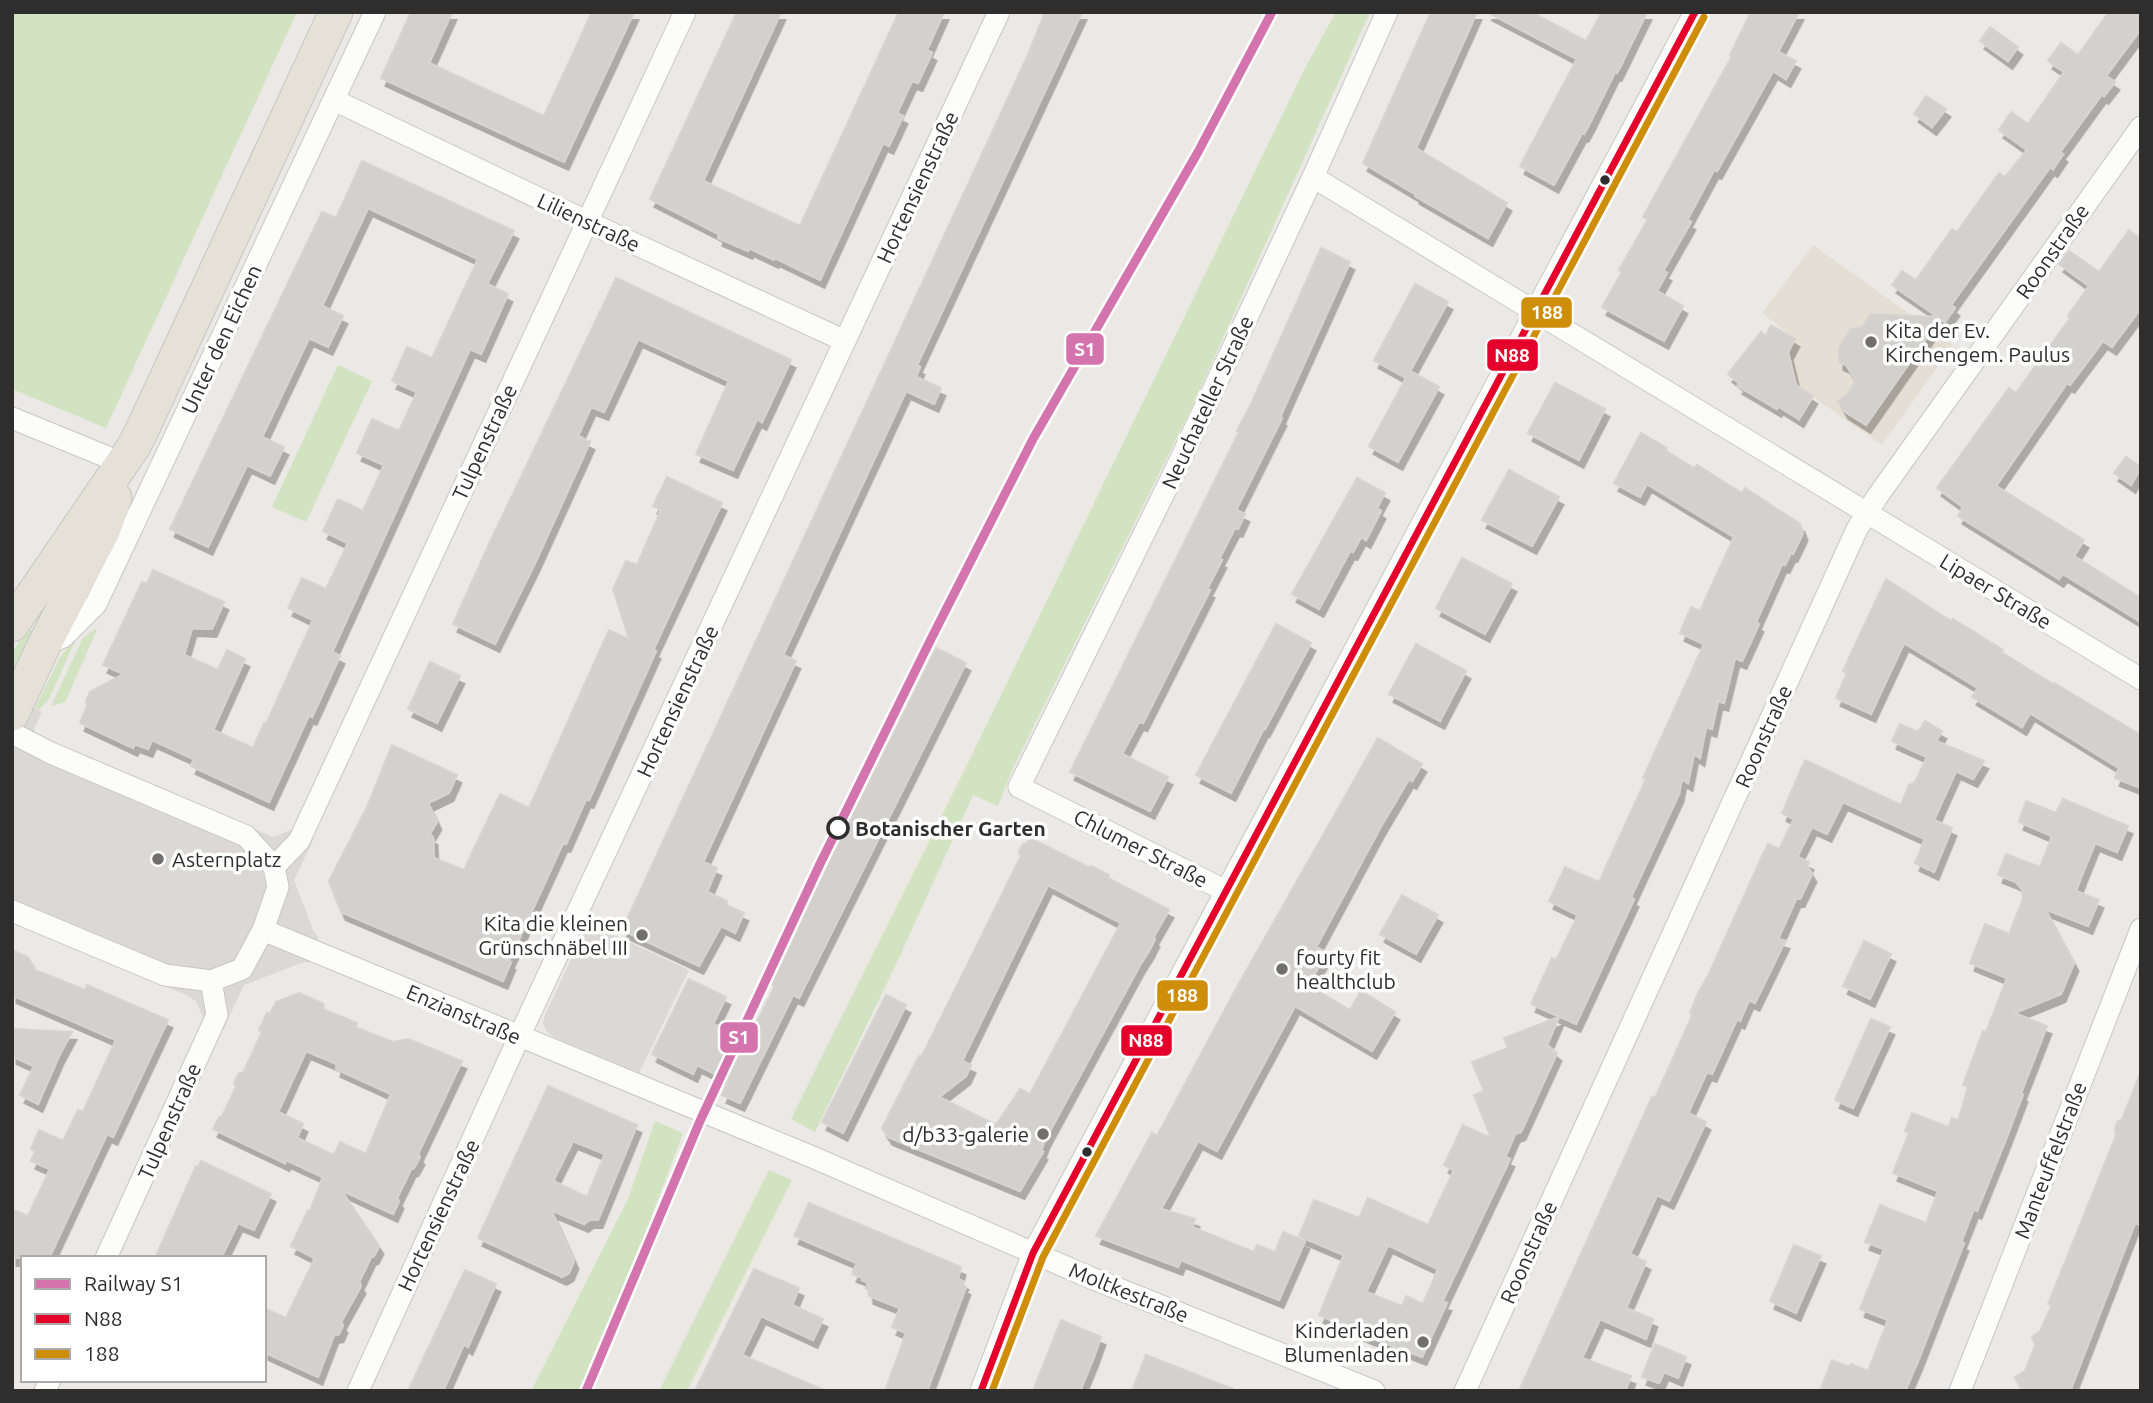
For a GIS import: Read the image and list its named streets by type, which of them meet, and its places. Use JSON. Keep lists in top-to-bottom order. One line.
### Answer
{"streets":{"main road":["Unter den Eichen"],"street":["Hortensienstraße","Lilienstraße","Roonstraße","Neuchateller Straße","Tulpenstraße","Lipaer Straße","Chlumer Straße","Enzianstraße","Manteuffelstraße","Moltkestraße"]},"crossings":[["Hortensienstraße","Lilienstraße"],["Hortensienstraße","Enzianstraße"],["Lilienstraße","Unter den Eichen"],["Lilienstraße","Tulpenstraße"],["Roonstraße","Lipaer Straße"],["Neuchateller Straße","Lipaer Straße"],["Neuchateller Straße","Chlumer Straße"],["Enzianstraße","Moltkestraße"]],"places":["Kita der Ev. Kirchengem. Paulus","Botanischer Garten","Asternplatz","Kita die kleinen Grünschnäbel III","fourty fit healthclub","d/b33-galerie","Kinderladen Blumenladen"],"lines":["rail line S1","transit line N88","transit line 188"],"legend":["Railway S1","N88","188"]}
